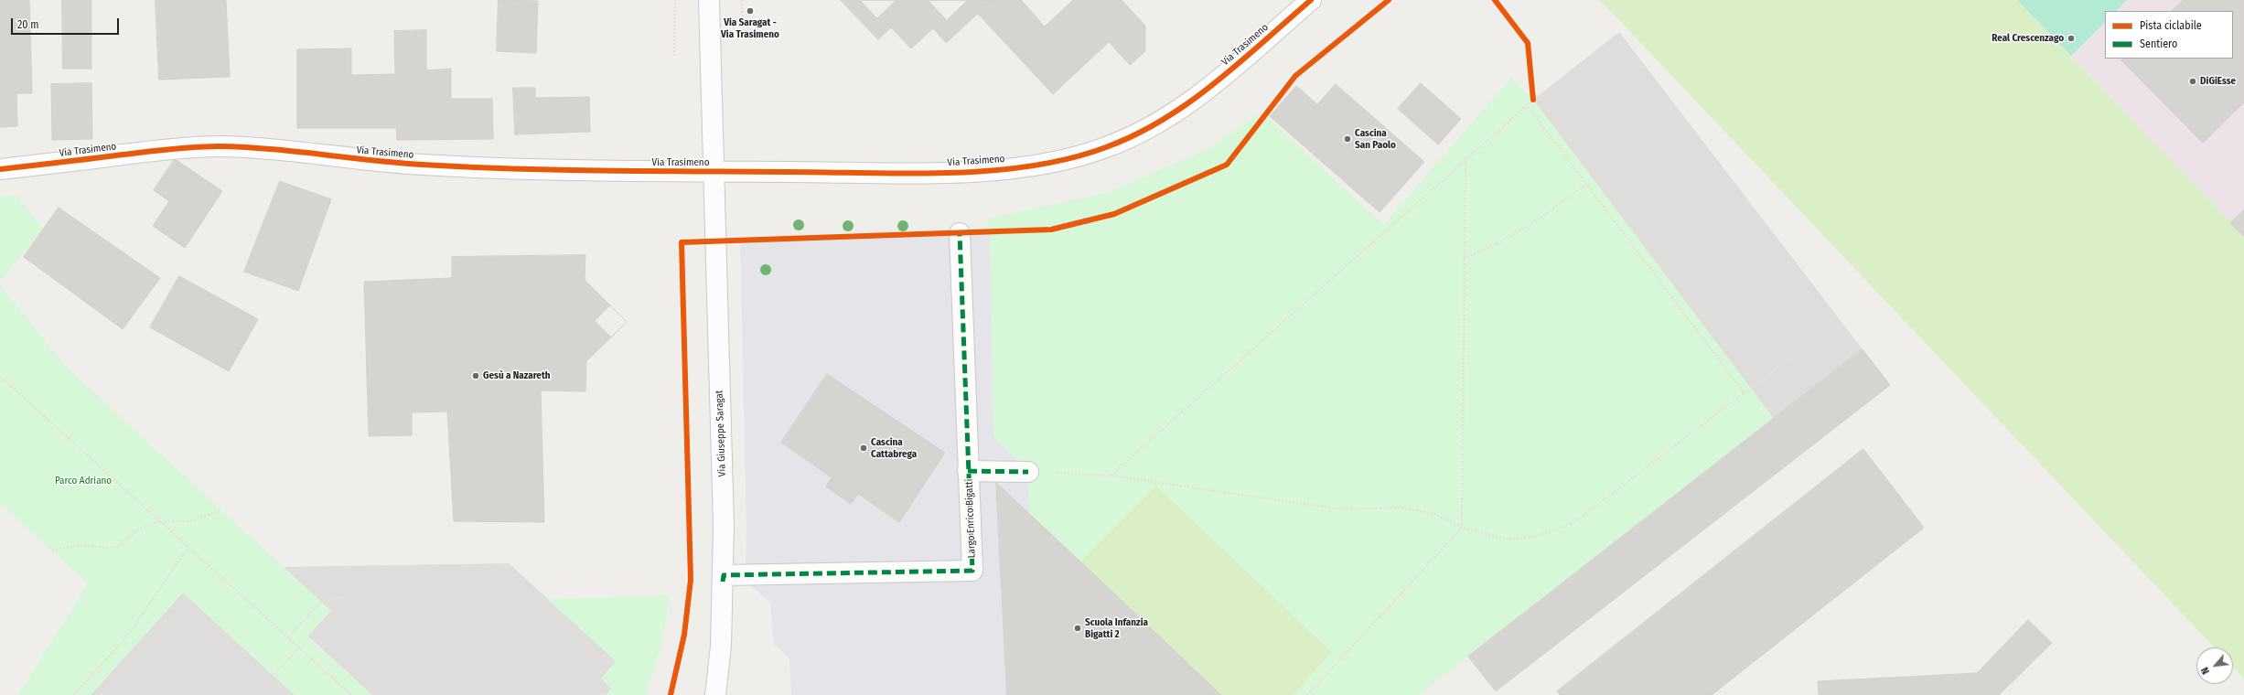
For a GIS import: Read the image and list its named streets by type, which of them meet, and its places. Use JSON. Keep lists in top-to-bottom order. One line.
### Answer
{"streets":{"street":["Via Trasimeno","Via Giuseppe Saragat","Largo Enrico Bigatti"]},"crossings":[["Via Trasimeno","Via Giuseppe Saragat"],["Via Giuseppe Saragat","Largo Enrico Bigatti"]],"parks":["Parco Adriano"],"places":["Via Saragat - Via Trasimeno","Real Crescenzago","DiGiEsse","Cascina San Paolo","Gesù a Nazareth","Cascina Cattabrega","Scuola Infanzia Bigatti 2"],"legend":["Pista ciclabile","Sentiero"],"scale_bar":"20 m","north":"bottom left"}
